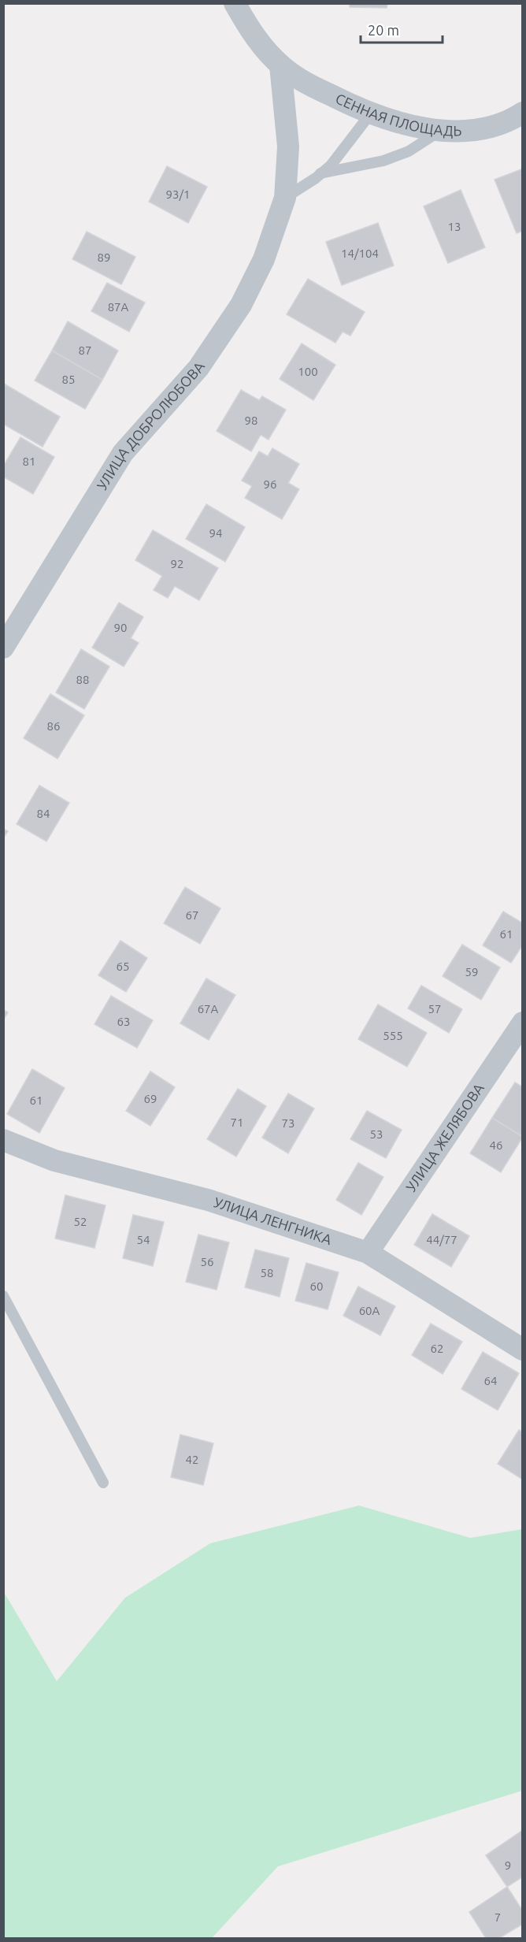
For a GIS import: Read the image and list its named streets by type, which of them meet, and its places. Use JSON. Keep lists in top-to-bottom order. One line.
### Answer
{"streets":{"street":["СЕННАЯ ПЛОЩАДЬ","УЛИЦА ДОБРОЛЮБОВА","УЛИЦА ЖЕЛЯБОВА","УЛИЦА ЛЕНГНИКА"]},"crossings":[["УЛИЦА ЖЕЛЯБОВА","УЛИЦА ЛЕНГНИКА"]],"house_numbers":["93/1","13","14/104","89","87А","87","100","85","98","81","96","94","92","90","88","86","84","67","61","65","59","67А","57","63","555","69","61","71","73","53","46","52","54","44/77","56","58","60","60А","62","64","42","9","7"],"scale_bar":"20 m"}
